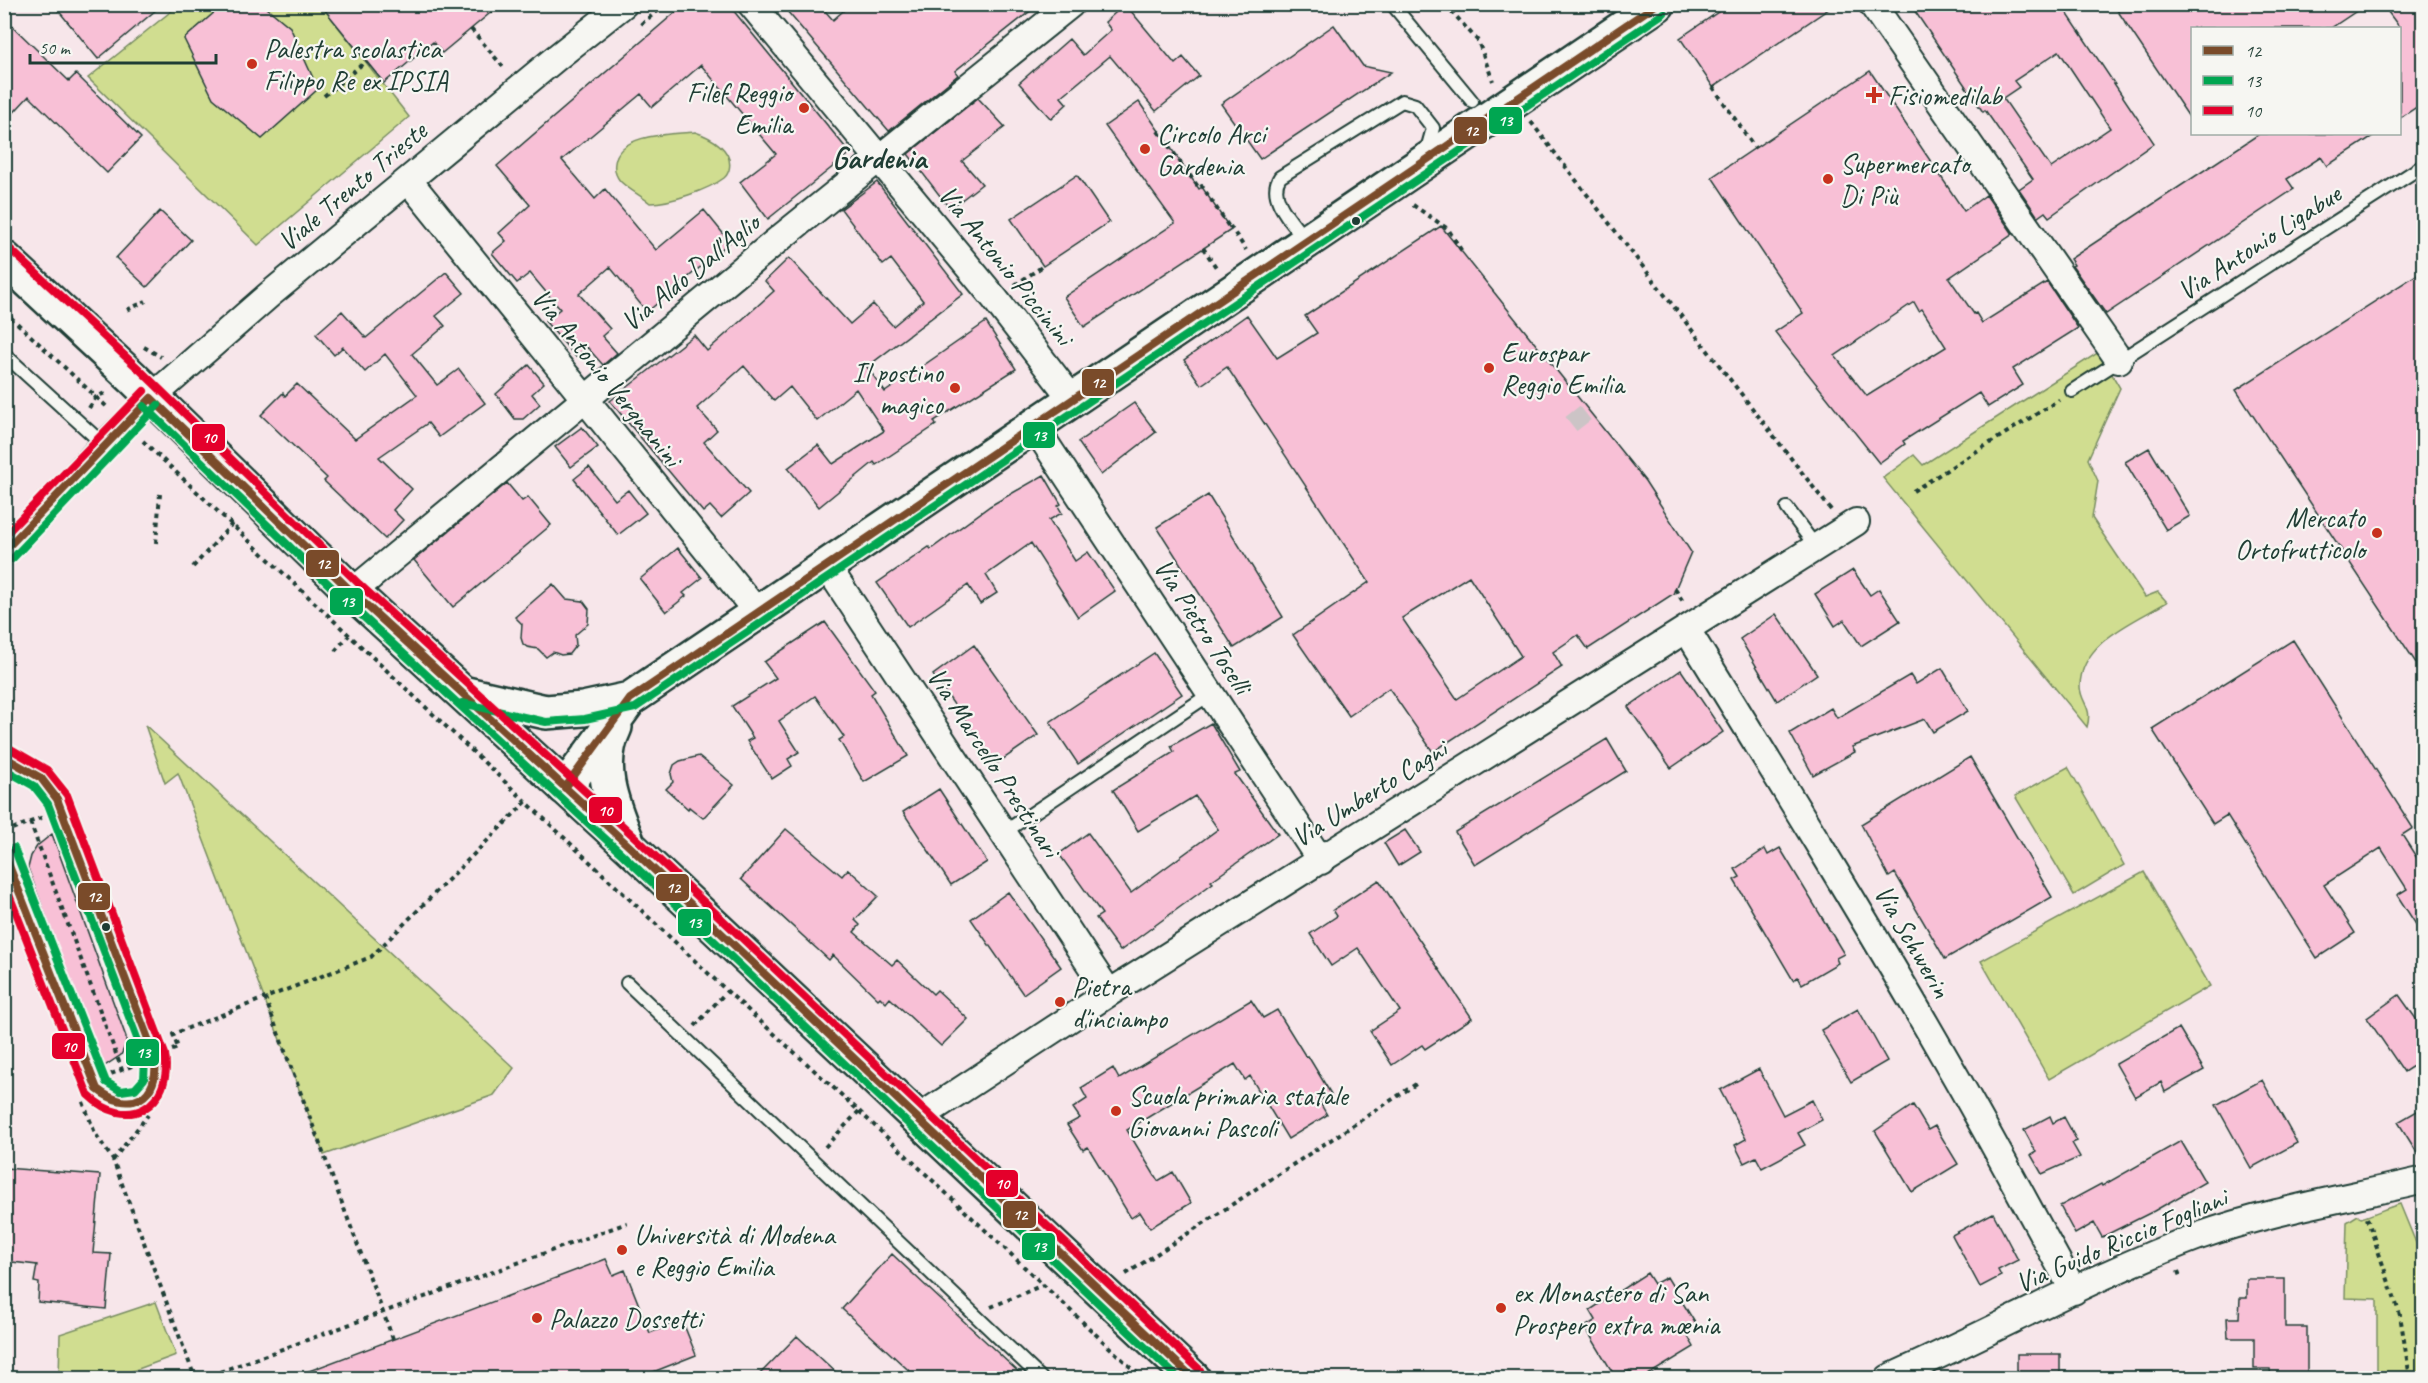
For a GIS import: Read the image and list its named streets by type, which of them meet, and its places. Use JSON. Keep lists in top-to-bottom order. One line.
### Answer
{"streets":{"street":["Viale Trento Trieste","Via Antonio Piccinini","Via Aldo Dall'Aglio","Via Antonio Vergnanini","Via Pietro Toselli","Via Marcello Prestinari","Via Umberto Cagni","Via Schwerin","Via Guido Riccio Fogliani"],"lane":["Via Antonio Ligabue"]},"crossings":[["Viale Trento Trieste","Via Antonio Vergnanini"],["Via Antonio Piccinini","Via Aldo Dall'Aglio"],["Via Aldo Dall'Aglio","Via Antonio Vergnanini"],["Via Pietro Toselli","Via Umberto Cagni"],["Via Marcello Prestinari","Via Umberto Cagni"],["Via Umberto Cagni","Via Schwerin"],["Via Schwerin","Via Guido Riccio Fogliani"]],"districts":["Gardenia"],"places":{"other":["Palestra scolastica Filippo Re ex IPSIA","Filef Reggio Emilia","Circolo Arci Gardenia","Supermercato Di Più","Eurospar Reggio Emilia","Il postino magico","Mercato Ortofrutticolo","Pietra d'inciampo","Scuola primaria statale Giovanni Pascoli","Università di Modena e Reggio Emilia","ex Monastero di San Prospero extra mœnia","Palazzo Dossetti"],"health":["Fisiomedilab"]},"lines":["transit line 12","transit line 13","transit line 10"],"legend":["12","13","10"],"scale_bar":"50 m"}
